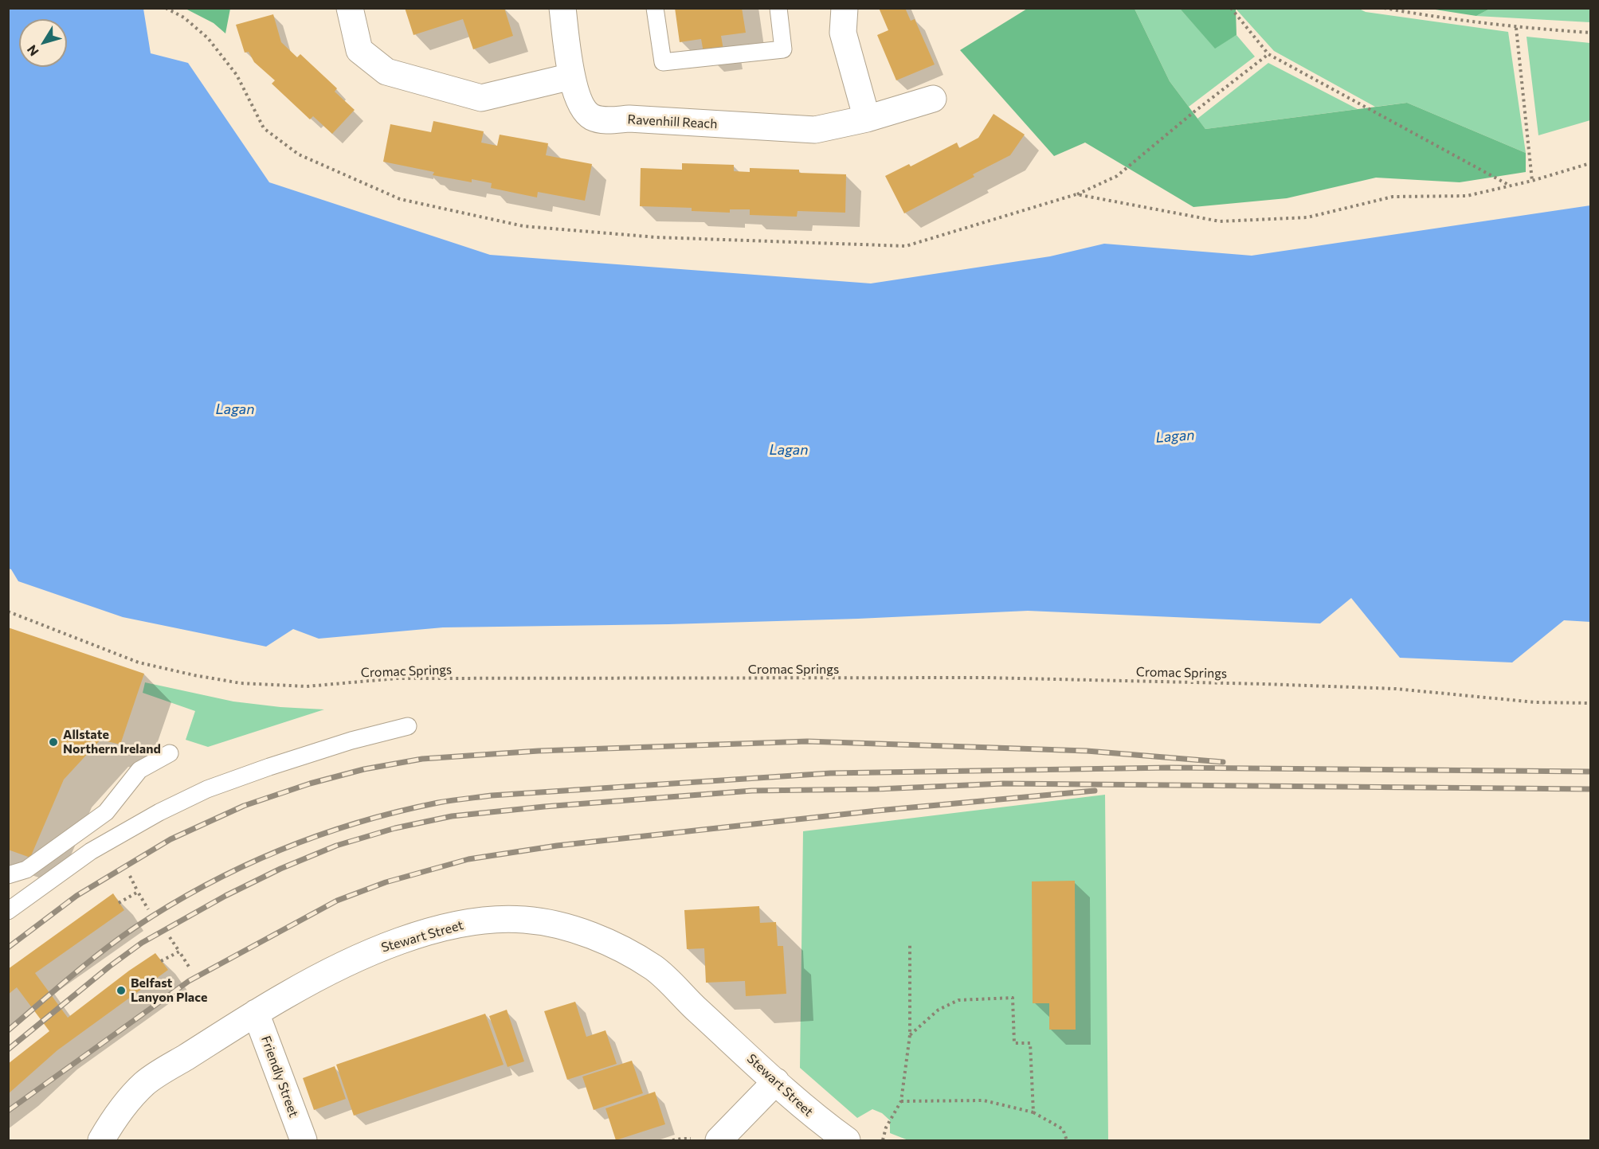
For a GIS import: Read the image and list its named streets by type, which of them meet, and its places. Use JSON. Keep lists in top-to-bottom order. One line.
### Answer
{"streets":{"street":["Ravenhill Reach","Stewart Street","Friendly Street"],"path":["Cromac Springs"]},"crossings":[["Stewart Street","Friendly Street"]],"water":["Lagan"],"places":["Allstate Northern Ireland","Belfast Lanyon Place"],"north":"bottom left"}
